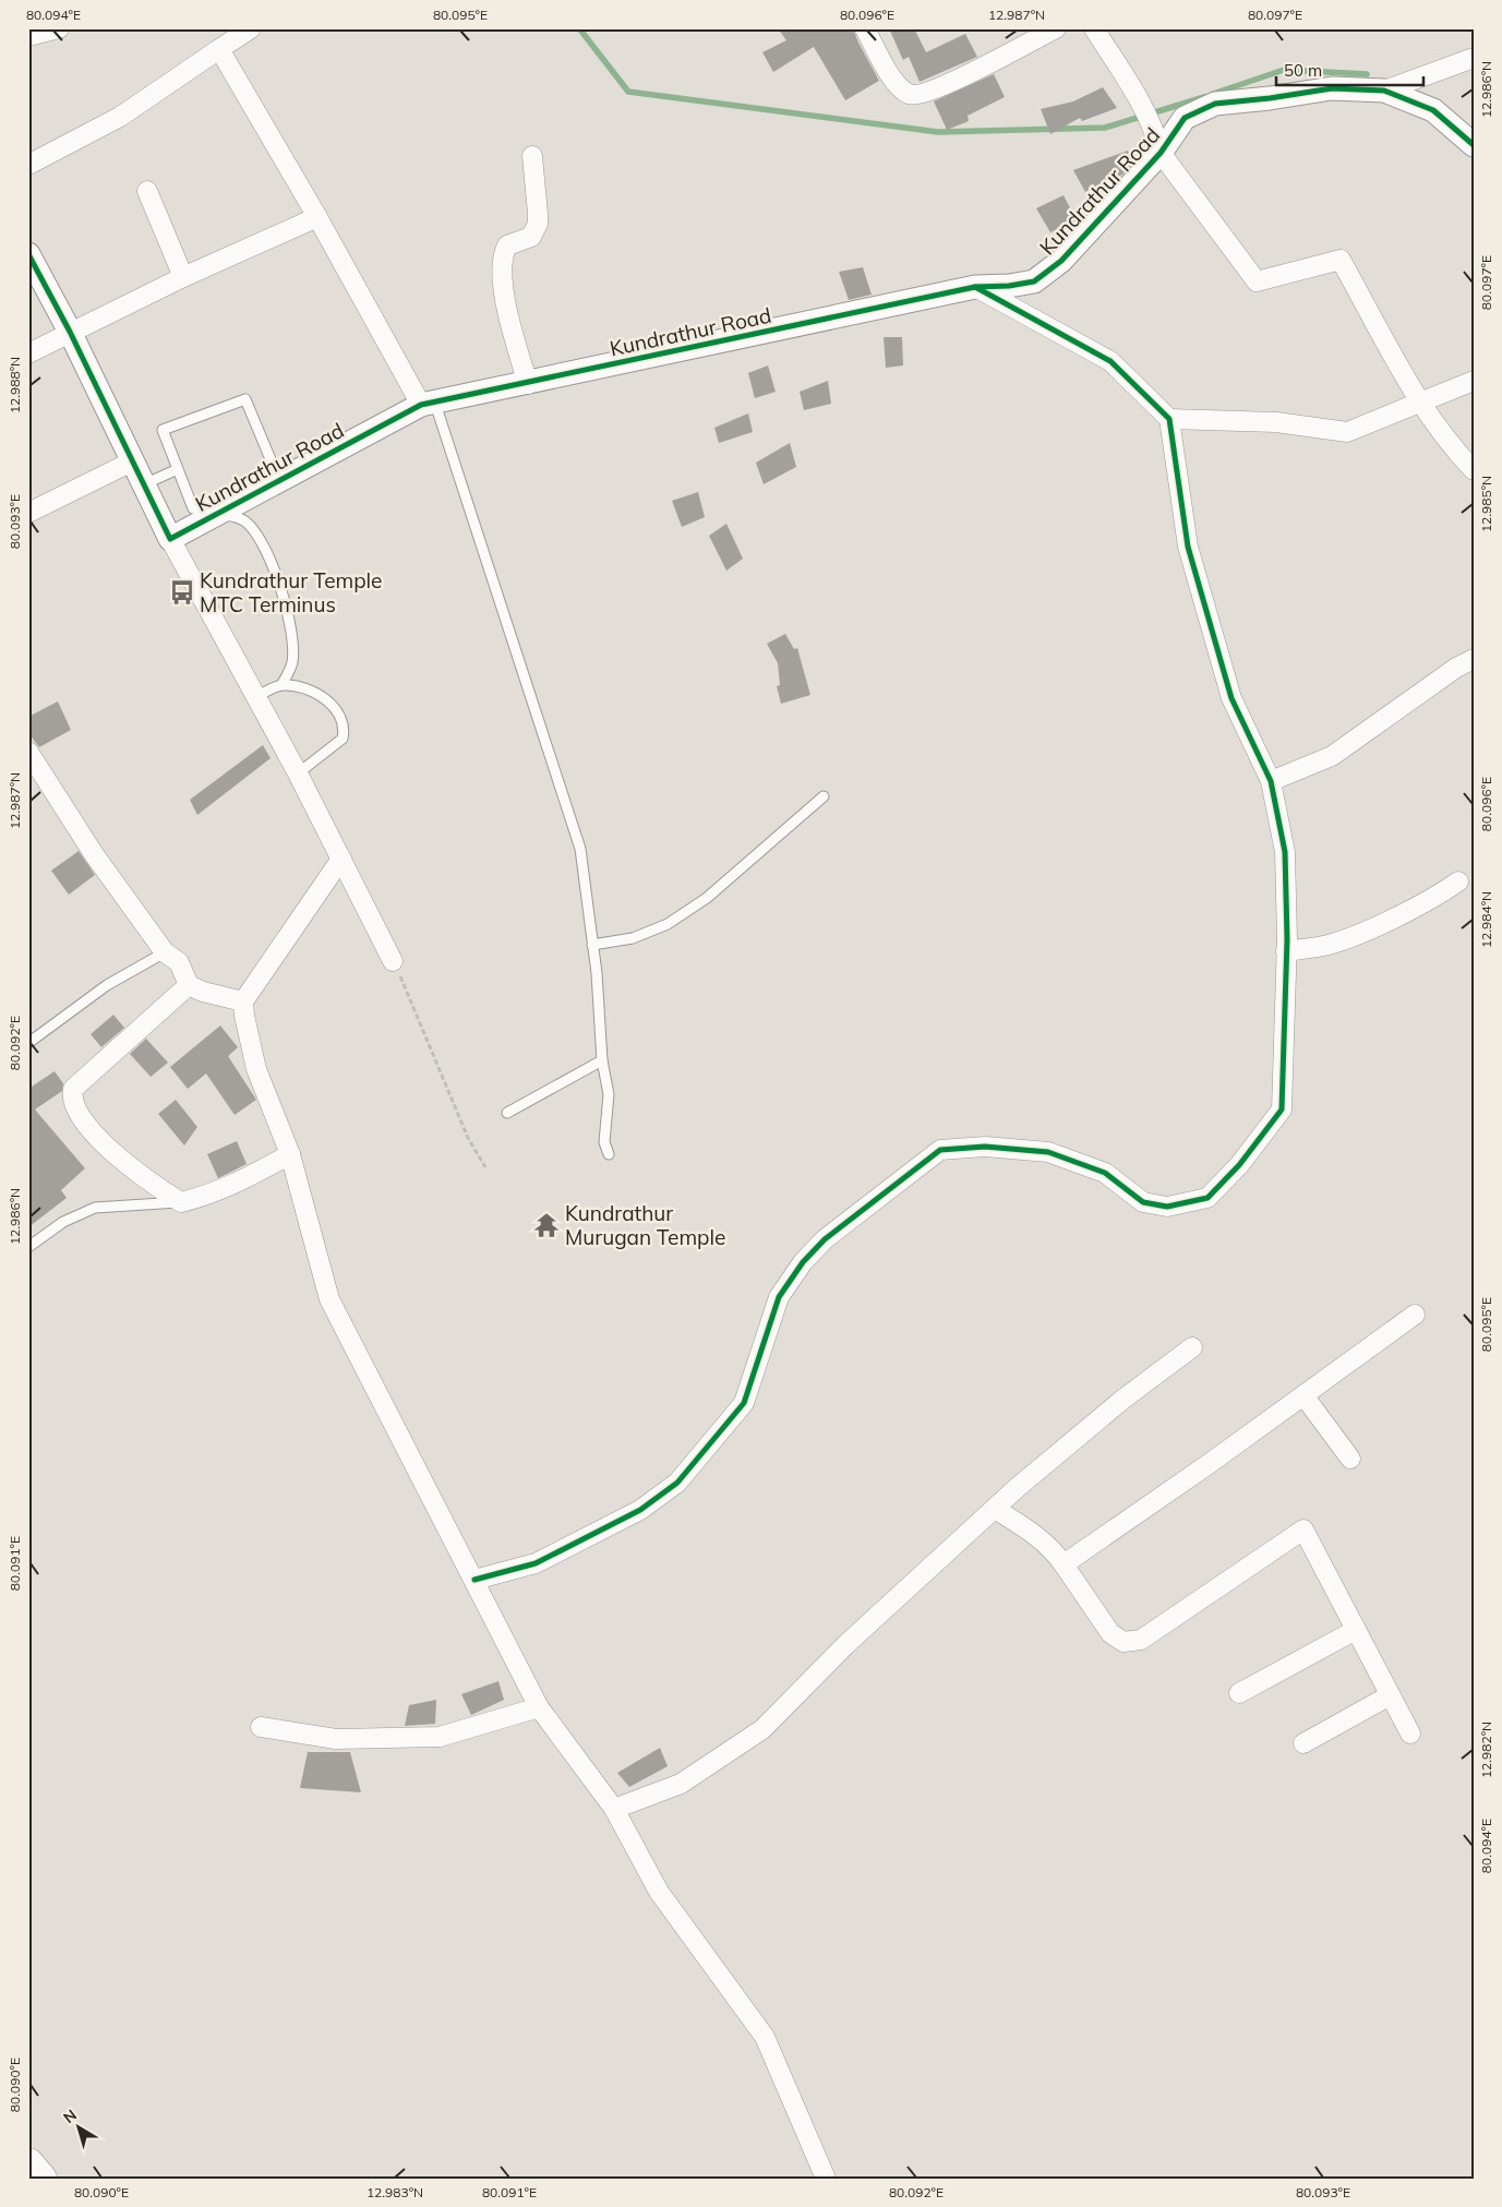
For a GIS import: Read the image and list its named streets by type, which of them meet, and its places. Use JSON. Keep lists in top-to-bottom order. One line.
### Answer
{"streets":{"street":["Kundrathur Road"]},"places":{"bus stop":["Kundrathur Temple MTC Terminus"],"temple":["Kundrathur Murugan Temple"]},"scale_bar":"50 m","north":"top left","coordinates":["80.094°E","80.095°E","80.096°E","12.987°N","80.097°E","12.986°N","12.988°N","12.985°N","80.093°E","12.984°N","80.092°E","80.091°E","12.982°N","80.090°E","12.983°N"]}
